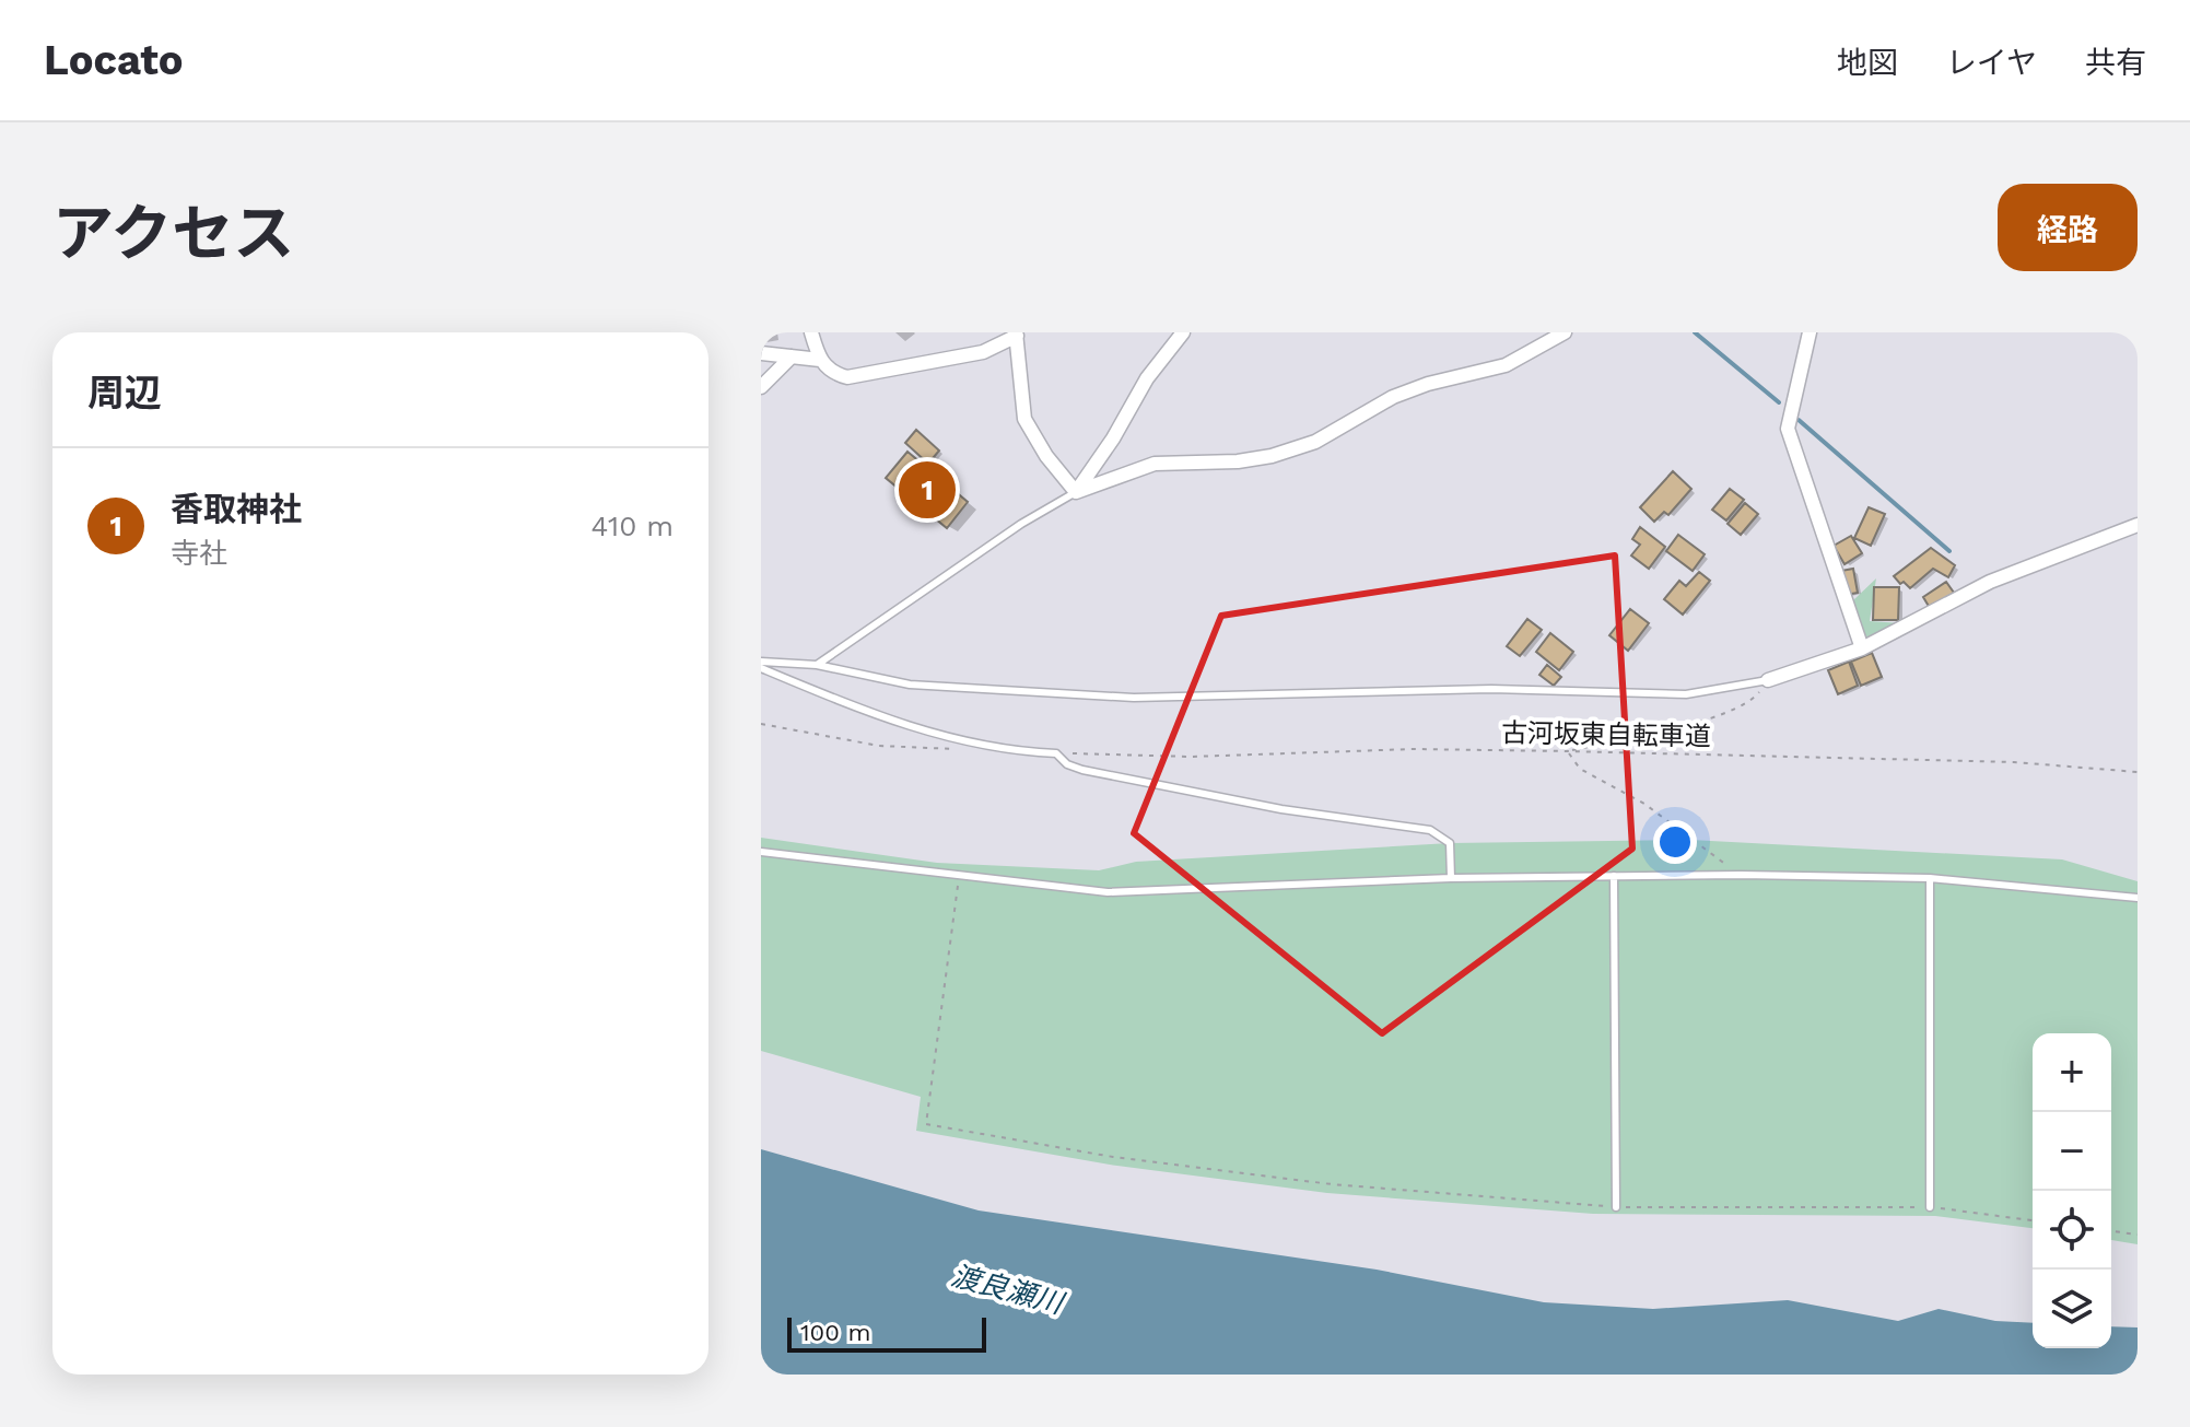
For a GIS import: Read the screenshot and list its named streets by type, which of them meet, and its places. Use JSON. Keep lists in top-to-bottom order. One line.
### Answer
{"streets":{"path":["古河坂東自転車道"]},"water":["渡良瀬川"],"scale_bar":"100 m","page":{"header":"Locato","nav":["地図","レイヤ","共有"],"title":"アクセス","buttons":"経路","heading":"周辺","list":[{"mark":"1","name":"香取神社","note":"寺社","value":"410 m"}],"pins":"1","map_buttons":["+","−"],"scale":"100 m"}}
